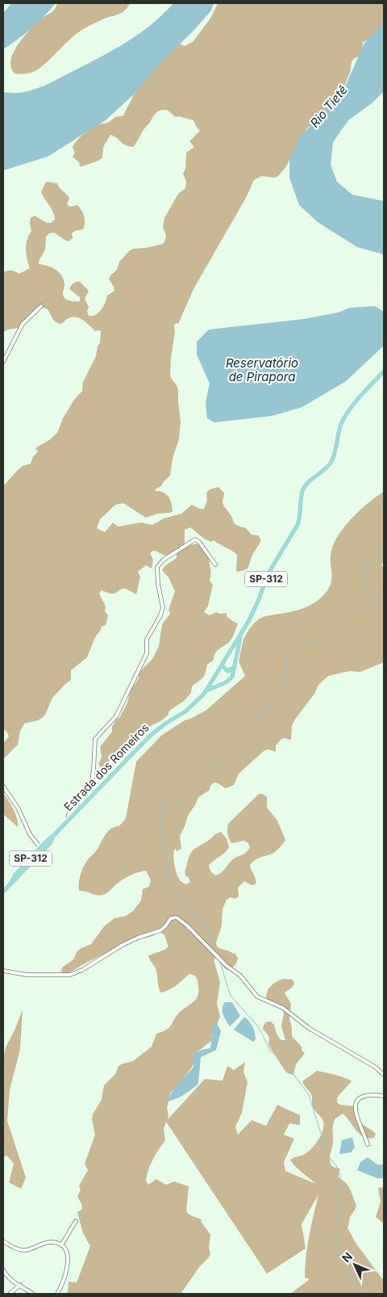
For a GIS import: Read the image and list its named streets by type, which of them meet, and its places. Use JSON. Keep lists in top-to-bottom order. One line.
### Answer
{"streets":{"main road":["SP-312","Estrada dos Romeiros"]},"water":["Rio Tietê","Reservatório de Pirapora"],"north":"top left"}
